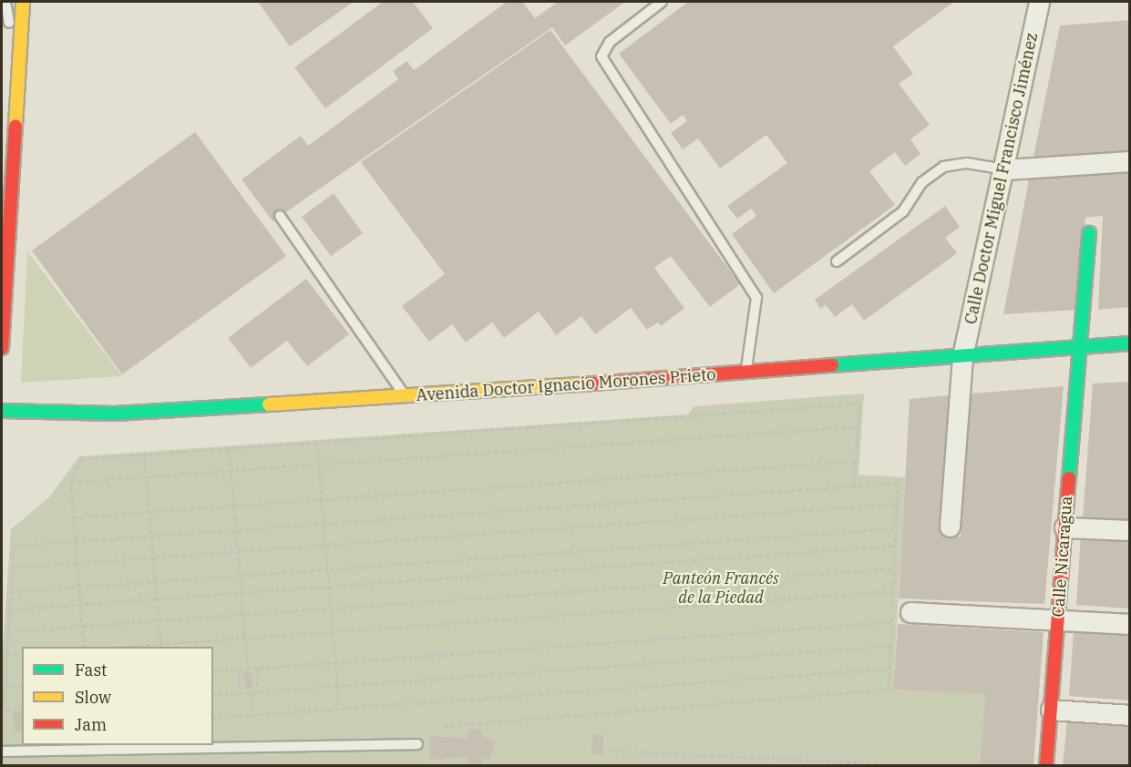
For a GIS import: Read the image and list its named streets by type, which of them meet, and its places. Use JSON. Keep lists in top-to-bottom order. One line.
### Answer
{"streets":{"main road":["Avenida Doctor Ignacio Morones Prieto","Calle Nicaragua"],"street":["Calle Doctor Miguel Francisco Jiménez"]},"crossings":[["Calle Doctor Miguel Francisco Jiménez","Avenida Doctor Ignacio Morones Prieto"],["Avenida Doctor Ignacio Morones Prieto","Calle Nicaragua"]],"parks":["Panteón Francés de la Piedad"],"legend":["Fast","Slow","Jam"]}
